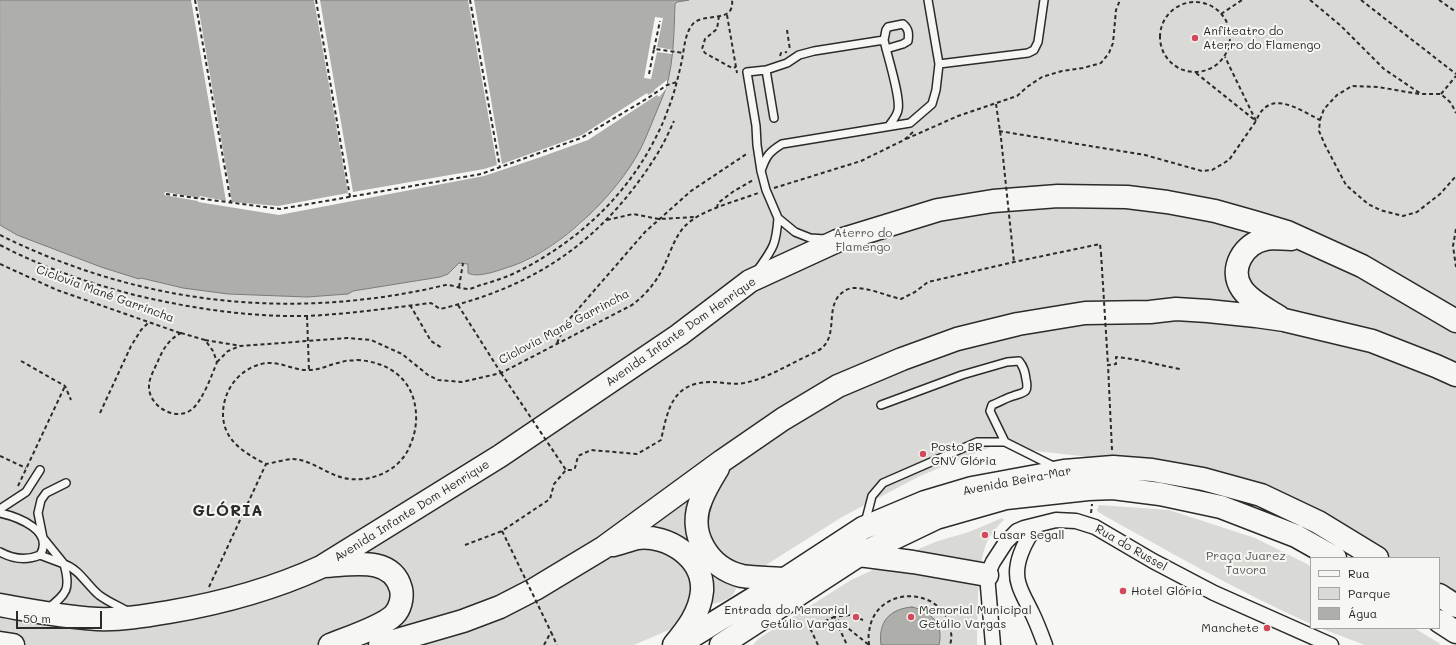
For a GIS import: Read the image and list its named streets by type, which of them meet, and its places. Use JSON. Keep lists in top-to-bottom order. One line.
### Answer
{"streets":{"main road":["Avenida Infante Dom Henrique","Avenida Beira-Mar"],"street":["Rua do Russel"],"path":["Ciclovia Mané Garrincha"]},"districts":["GLÓRIA"],"parks":["Aterro do Flamengo","Praça Juarez Tavora"],"places":["Anfiteatro do Aterro do Flamengo","Posto BR GNV Glória","Lasar Segall","Hotel Glória","Entrada do Memorial Getúlio Vargas","Memorial Municipal Getúlio Vargas","Manchete"],"legend":["Rua","Parque","Água"],"scale_bar":"50 m"}
